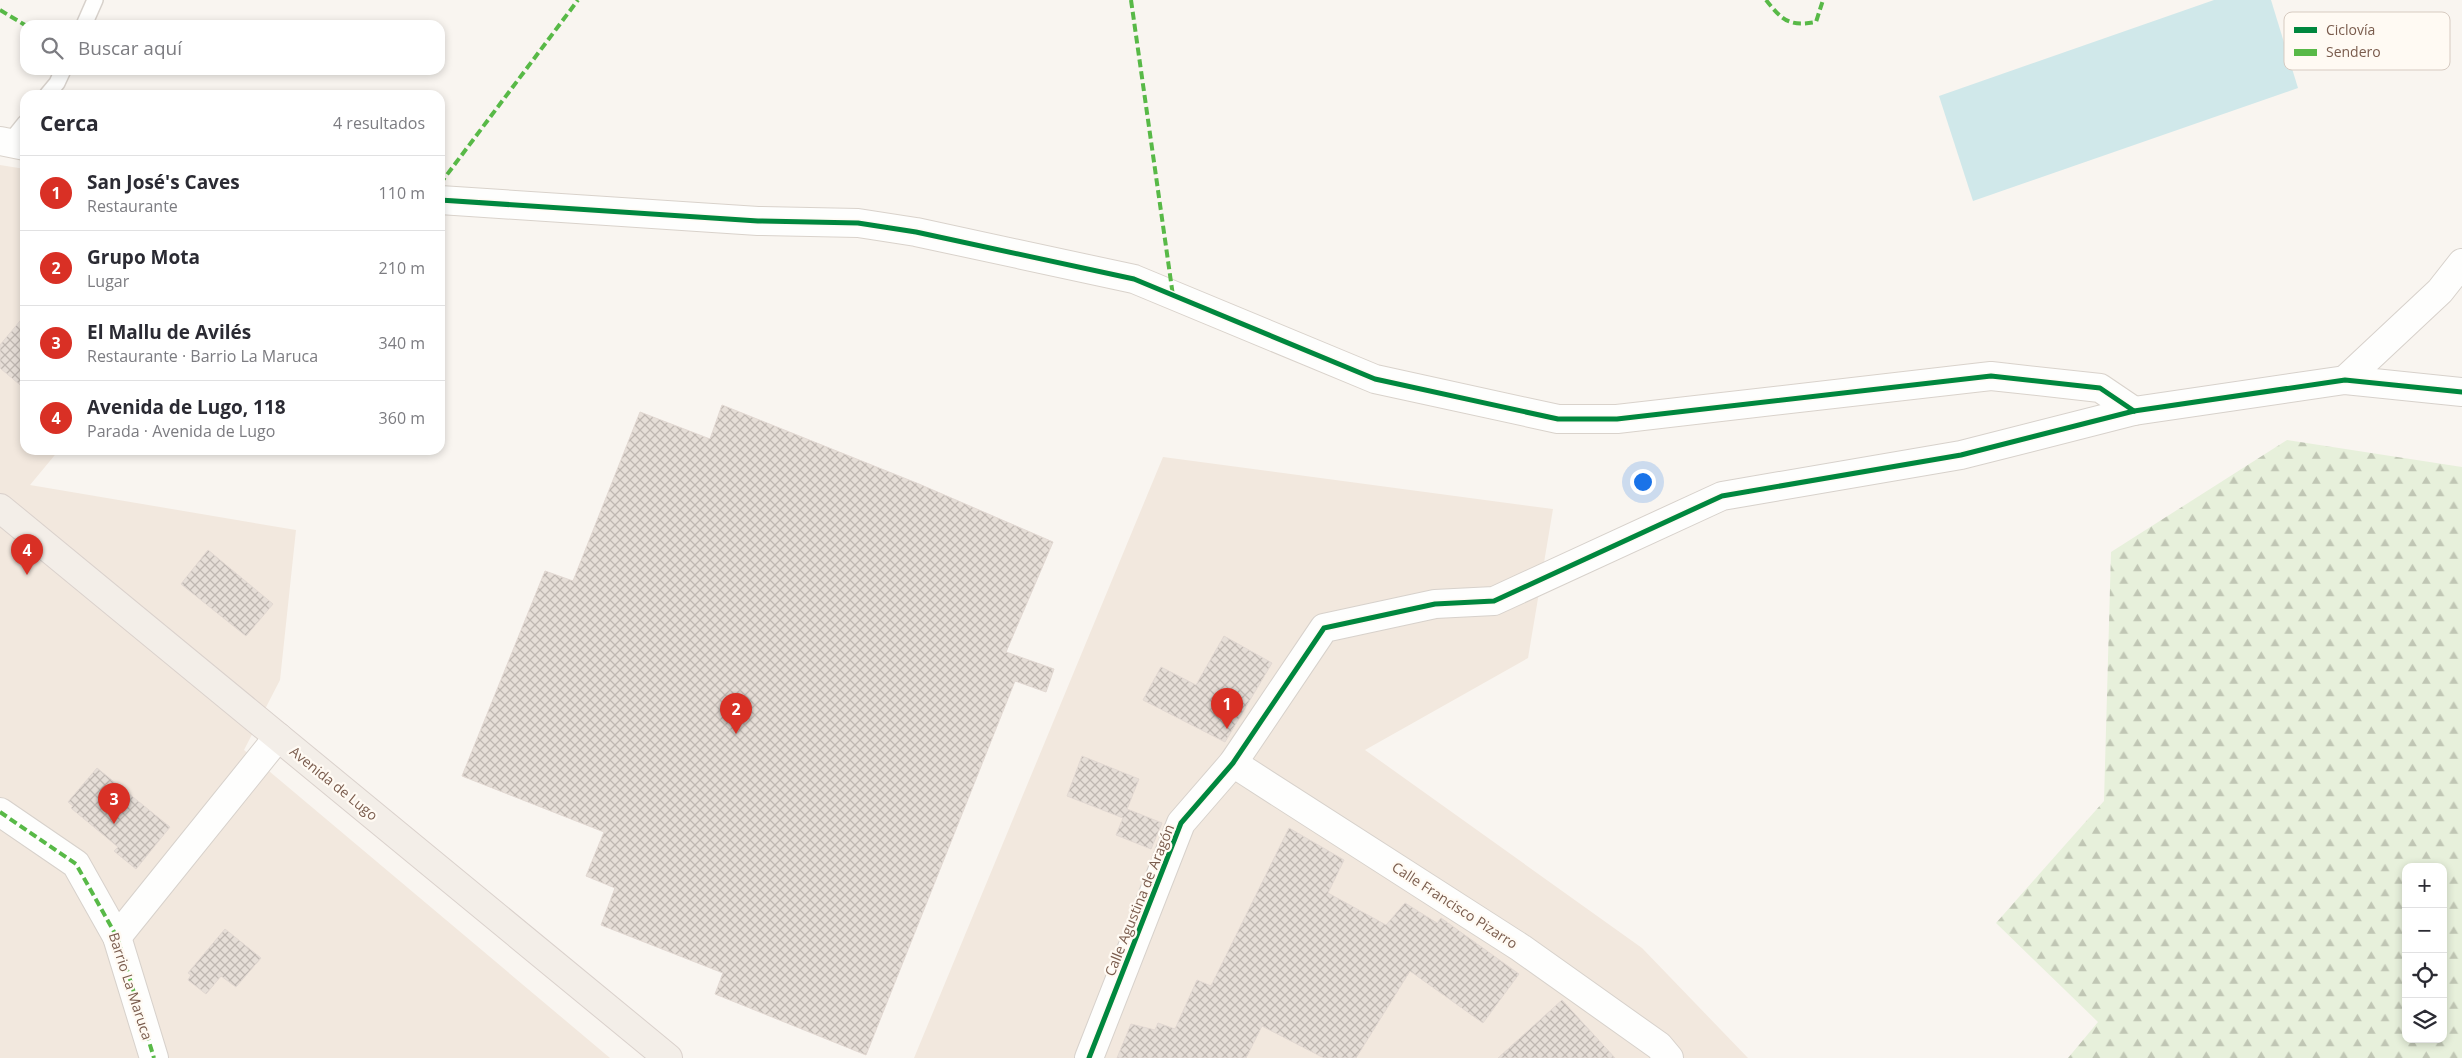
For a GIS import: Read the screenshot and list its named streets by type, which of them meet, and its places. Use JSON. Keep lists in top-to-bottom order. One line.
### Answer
{"streets":{"main road":["Avenida de Lugo"],"street":["Calle Agustina de Aragón","Calle Francisco Pizarro","Barrio La Maruca"]},"crossings":[["Calle Agustina de Aragón","Calle Francisco Pizarro"]],"legend":["Ciclovía","Sendero"],"page":{"search":"Buscar aquí","heading":["Cerca","4 resultados"],"list":[{"mark":"1","name":"San José's Caves","note":"Restaurante","value":"110 m"},{"mark":"2","name":"Grupo Mota","note":"Lugar","value":"210 m"},{"mark":"3","name":"El Mallu de Avilés","note":"Restaurante · Barrio La Maruca","value":"340 m"},{"mark":"4","name":"Avenida de Lugo, 118","note":"Parada · Avenida de Lugo","value":"360 m"}],"pins":["4","1","2","3"],"map_buttons":["+","−"]}}
